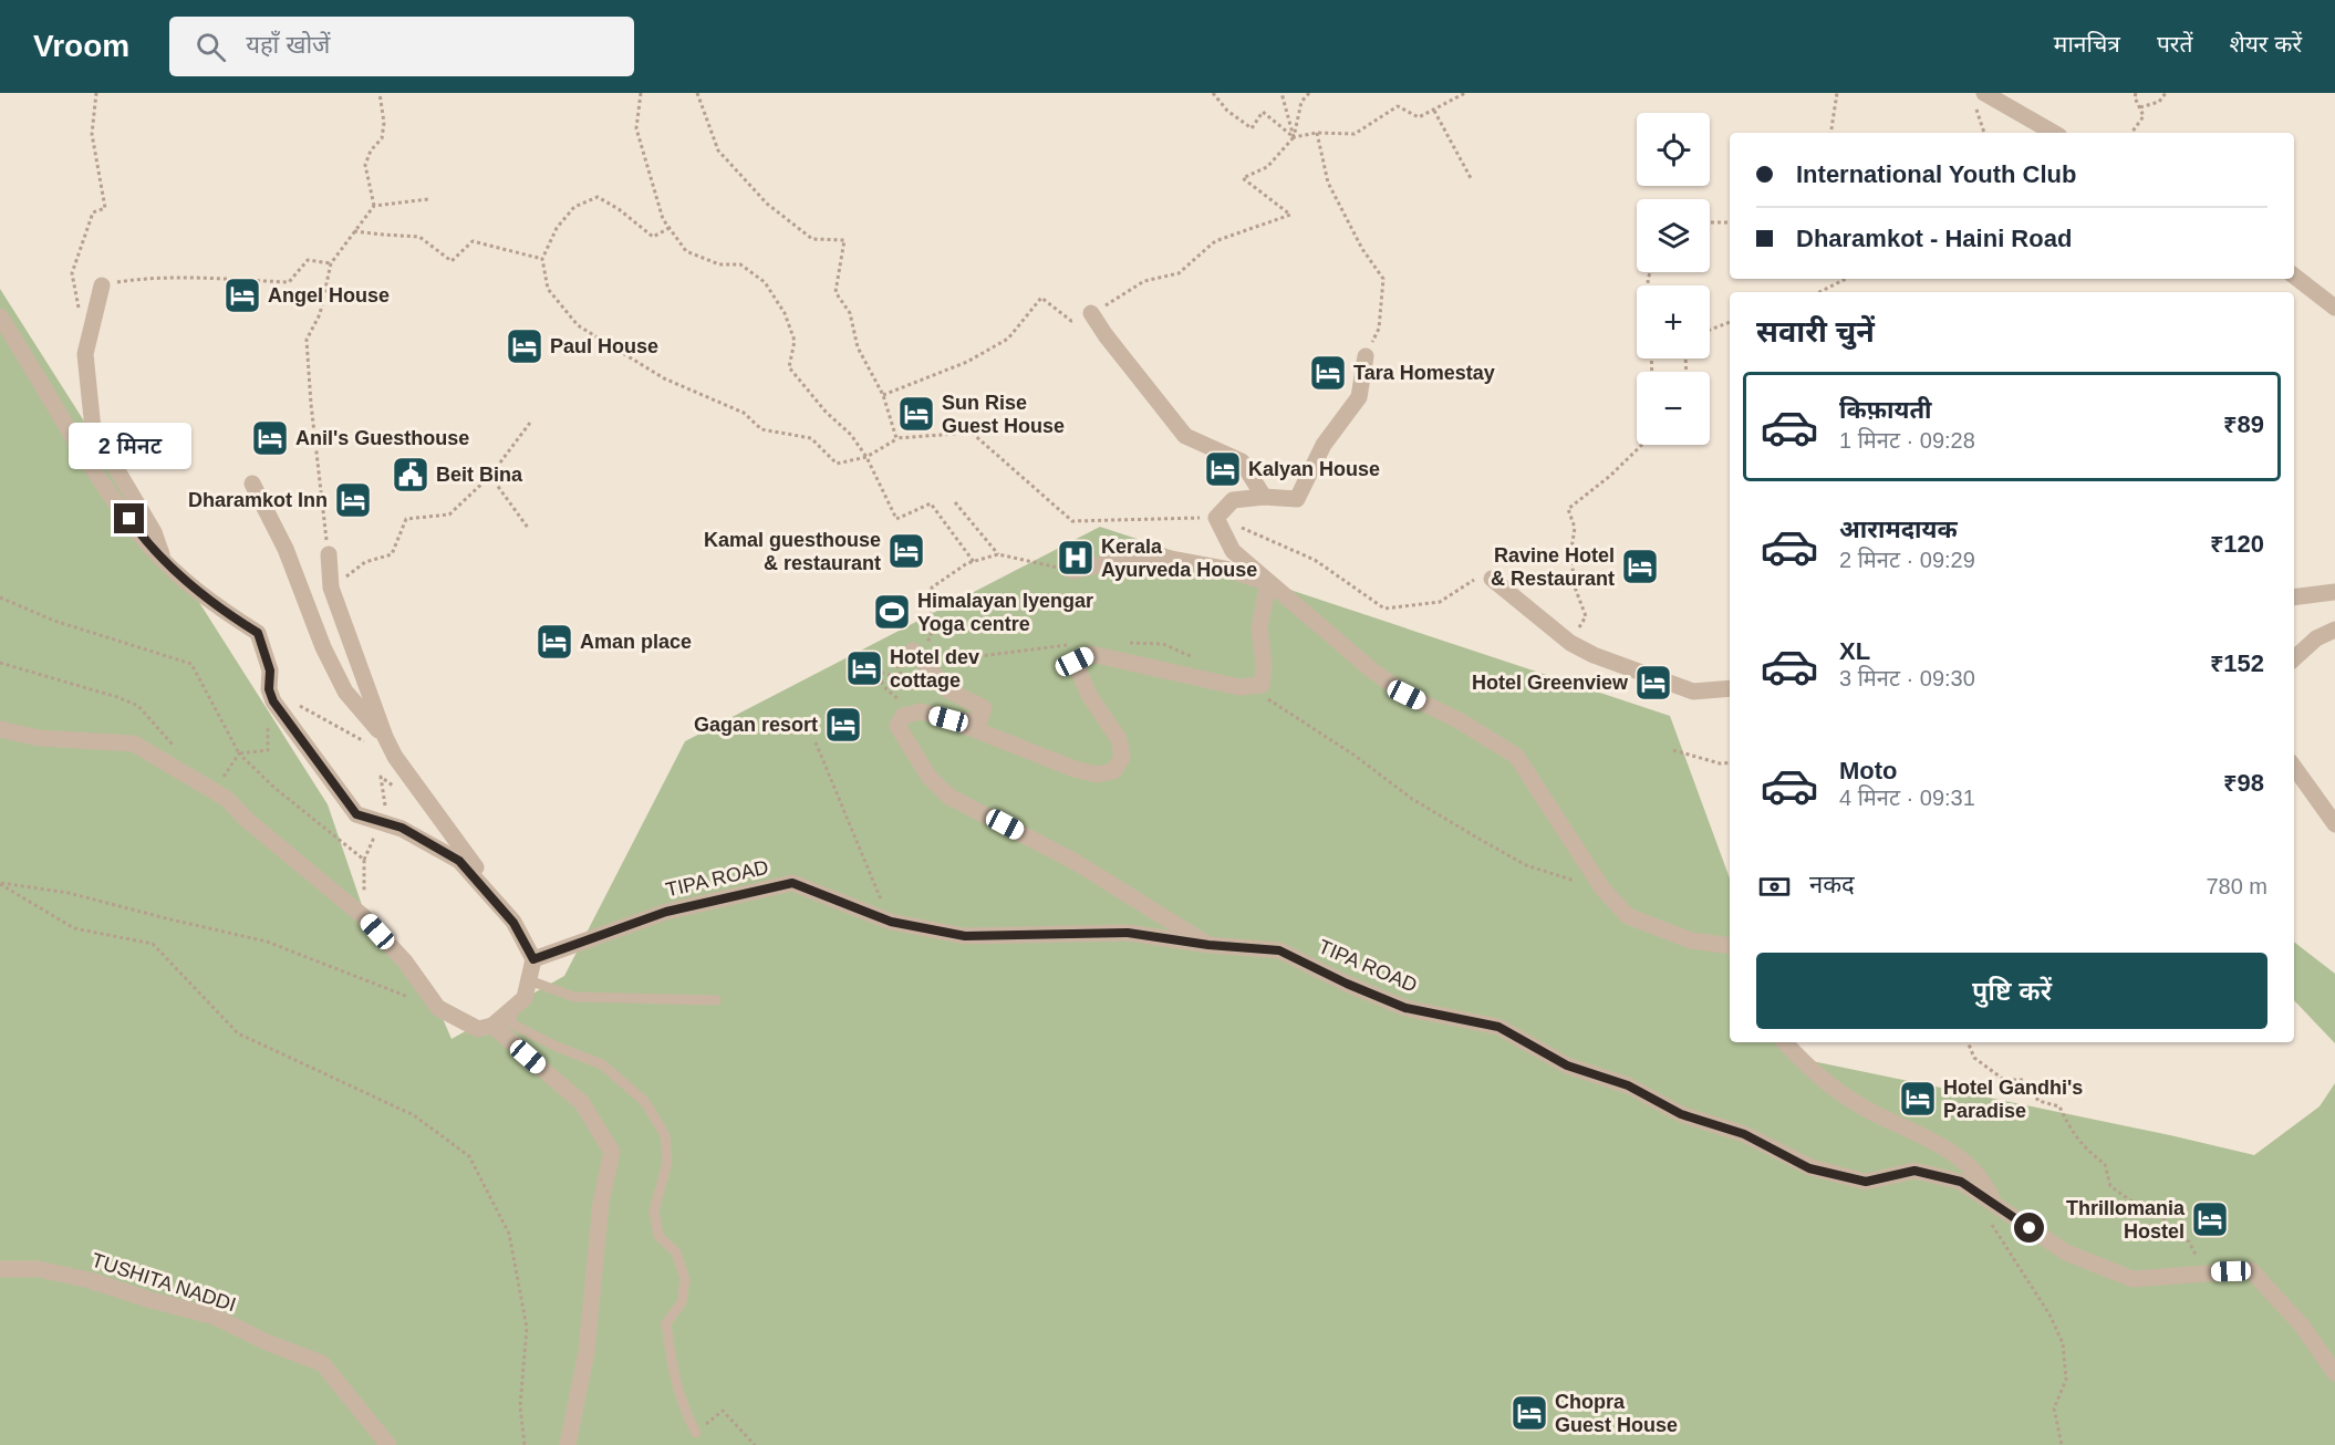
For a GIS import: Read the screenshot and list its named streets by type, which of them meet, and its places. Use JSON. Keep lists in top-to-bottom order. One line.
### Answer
{"streets":{"street":["TIPA ROAD","TUSHITA NADDI"]},"places":{"hotel":["Angel House","Paul House","Tara Homestay","Sun Rise Guest House","Anil's Guesthouse","Kalyan House","Dharamkot Inn","Kamal guesthouse & restaurant","Ravine Hotel & Restaurant","Aman place","Hotel dev cottage","Hotel Greenview","Gagan resort","Hotel Gandhi's Paradise","Thrillomania Hostel","Chopra Guest House"],"public building":["Beit Bina"],"hospital":["Kerala Ayurveda House"],"sports":["Himalayan Iyengar Yoga centre"]},"page":{"header":"Vroom","search":"यहाँ खोजें","nav":["मानचित्र","परतें","शेयर करें"],"map_buttons":["+","−"],"banner":["International Youth Club","Dharamkot - Haini Road"],"heading":"सवारी चुनें","list":[{"name":"किफ़ायती","note":"1 मिनट · 09:28","value":"₹89"},{"name":"आरामदायक","note":"2 मिनट · 09:29","value":"₹120"},{"name":"XL","note":"3 मिनट · 09:30","value":"₹152"},{"name":"Moto","note":"4 मिनट · 09:31","value":"₹98"}],"bubble":"2 मिनट","pay":["नकद","780 m"],"buttons":"पुष्टि करें"}}
